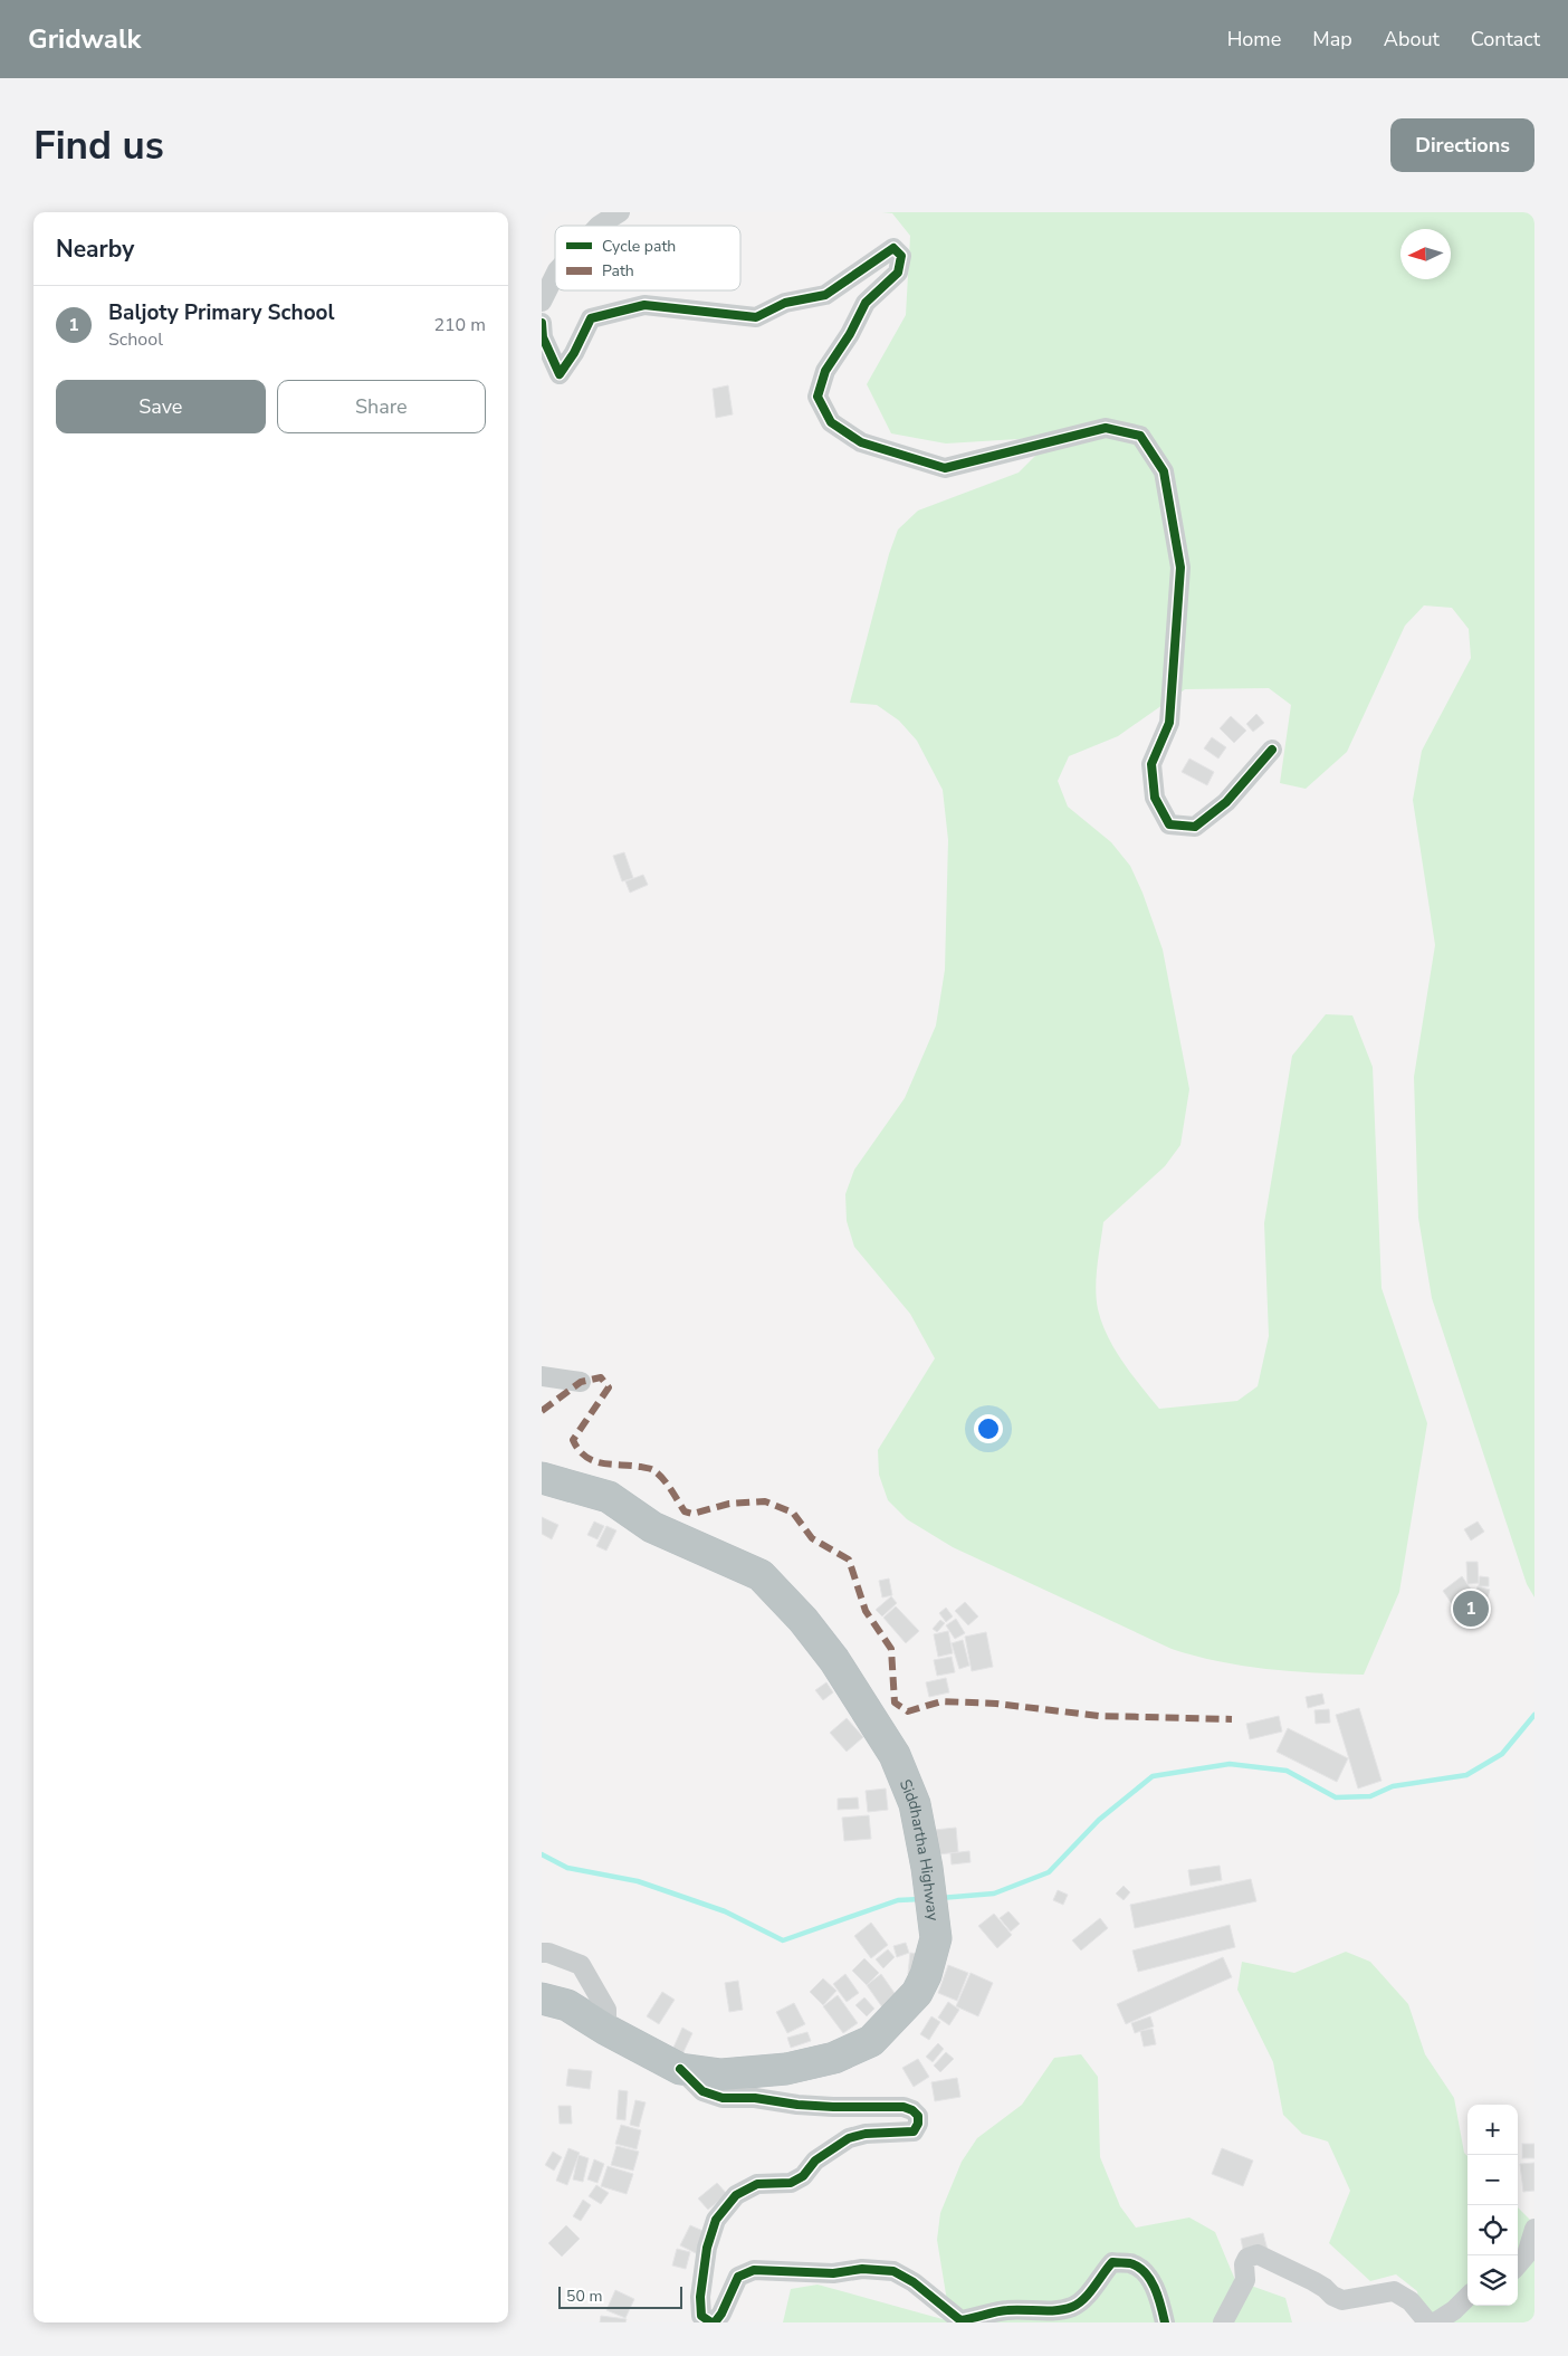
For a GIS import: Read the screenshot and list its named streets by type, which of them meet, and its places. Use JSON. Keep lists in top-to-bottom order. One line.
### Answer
{"streets":{"highway":["Siddhartha Highway"]},"legend":["Cycle path","Path"],"scale_bar":"50 m","north":"left","page":{"header":"Gridwalk","nav":["Home","Map","About","Contact"],"buttons":["Directions",["Save","Share"]],"title":"Find us","heading":"Nearby","list":[{"mark":"1","name":"Baljoty Primary School","note":"School","value":"210 m"}],"pins":"1","map_buttons":["+","−"],"scale":"50 m"}}
